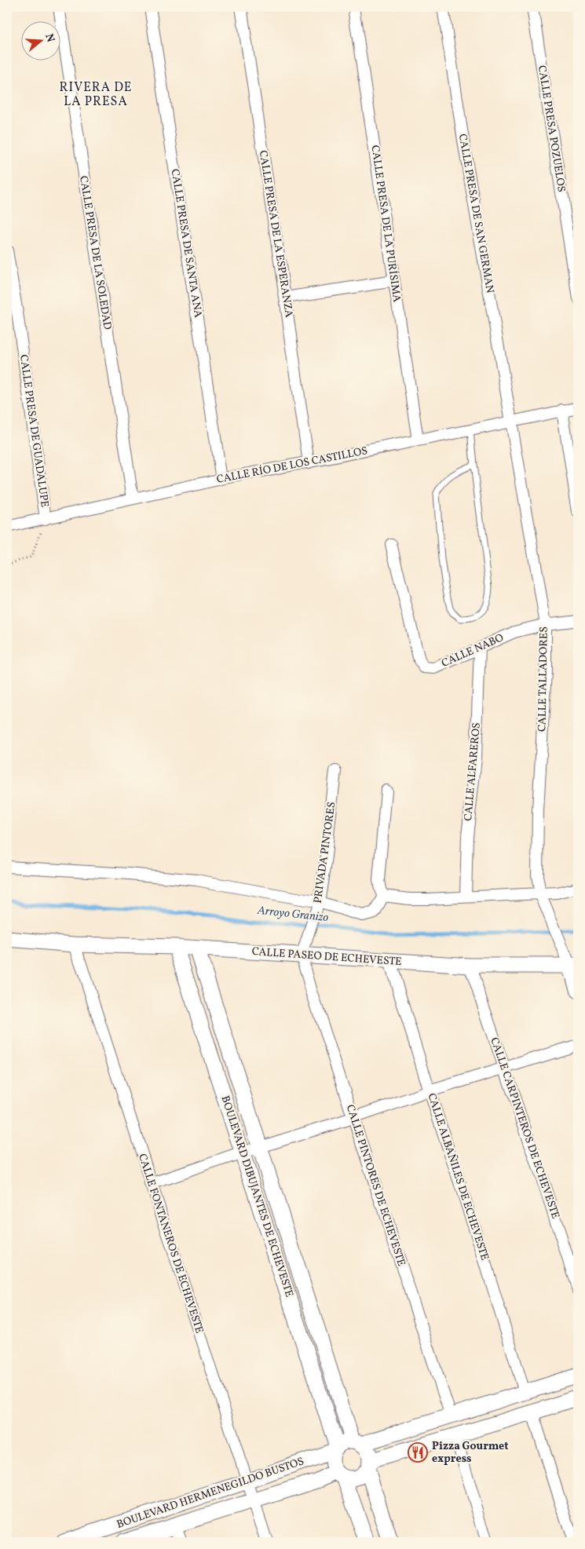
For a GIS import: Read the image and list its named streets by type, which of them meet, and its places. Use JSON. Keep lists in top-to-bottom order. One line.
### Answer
{"streets":{"street":["CALLE PRESA POZUELOS","CALLE PRESA DE SAN GERMAN","CALLE PRESA DE LA PURÍSIMA","CALLE PRESA DE LA ESPERANZA","CALLE PRESA DE SANTA ANA","CALLE PRESA DE LA SOLEDAD","CALLE PRESA DE GUADALUPE","CALLE RÍO DE LOS CASTILLOS","CALLE NABO","CALLE TALLADORES","CALLE ALFAREROS","PRIVADA PINTORES","CALLE PASEO DE ECHEVESTE","CALLE CARPINTEROS DE ECHEVESTE","CALLE ALBAÑILES DE ECHEVESTE","CALLE PINTORES DE ECHEVESTE","BOULEVARD DIBUJANTES DE ECHEVESTE","CALLE FONTANEROS DE ECHEVESTE","BOULEVARD HERMENEGILDO BUSTOS"]},"crossings":[["CALLE PRESA DE SAN GERMAN","CALLE RÍO DE LOS CASTILLOS"],["CALLE PRESA DE SAN GERMAN","CALLE TALLADORES"],["CALLE PRESA DE LA PURÍSIMA","CALLE RÍO DE LOS CASTILLOS"],["CALLE PRESA DE LA ESPERANZA","CALLE RÍO DE LOS CASTILLOS"],["CALLE PRESA DE SANTA ANA","CALLE RÍO DE LOS CASTILLOS"],["CALLE PRESA DE LA SOLEDAD","CALLE RÍO DE LOS CASTILLOS"],["CALLE PRESA DE GUADALUPE","CALLE RÍO DE LOS CASTILLOS"],["CALLE RÍO DE LOS CASTILLOS","CALLE TALLADORES"],["CALLE NABO","CALLE TALLADORES"],["CALLE NABO","CALLE ALFAREROS"],["CALLE TALLADORES","CALLE PASEO DE ECHEVESTE"],["PRIVADA PINTORES","CALLE PASEO DE ECHEVESTE"],["PRIVADA PINTORES","CALLE PINTORES DE ECHEVESTE"],["CALLE PASEO DE ECHEVESTE","CALLE CARPINTEROS DE ECHEVESTE"],["CALLE PASEO DE ECHEVESTE","CALLE ALBAÑILES DE ECHEVESTE"],["CALLE PASEO DE ECHEVESTE","CALLE PINTORES DE ECHEVESTE"],["CALLE PASEO DE ECHEVESTE","BOULEVARD DIBUJANTES DE ECHEVESTE"],["CALLE PASEO DE ECHEVESTE","CALLE FONTANEROS DE ECHEVESTE"],["BOULEVARD DIBUJANTES DE ECHEVESTE","BOULEVARD HERMENEGILDO BUSTOS"],["CALLE FONTANEROS DE ECHEVESTE","BOULEVARD HERMENEGILDO BUSTOS"]],"districts":["RIVERA DE LA PRESA"],"water":["Arroyo Granizo"],"places":{"restaurant":["Pizza Gourmet express"]},"north":"right"}
